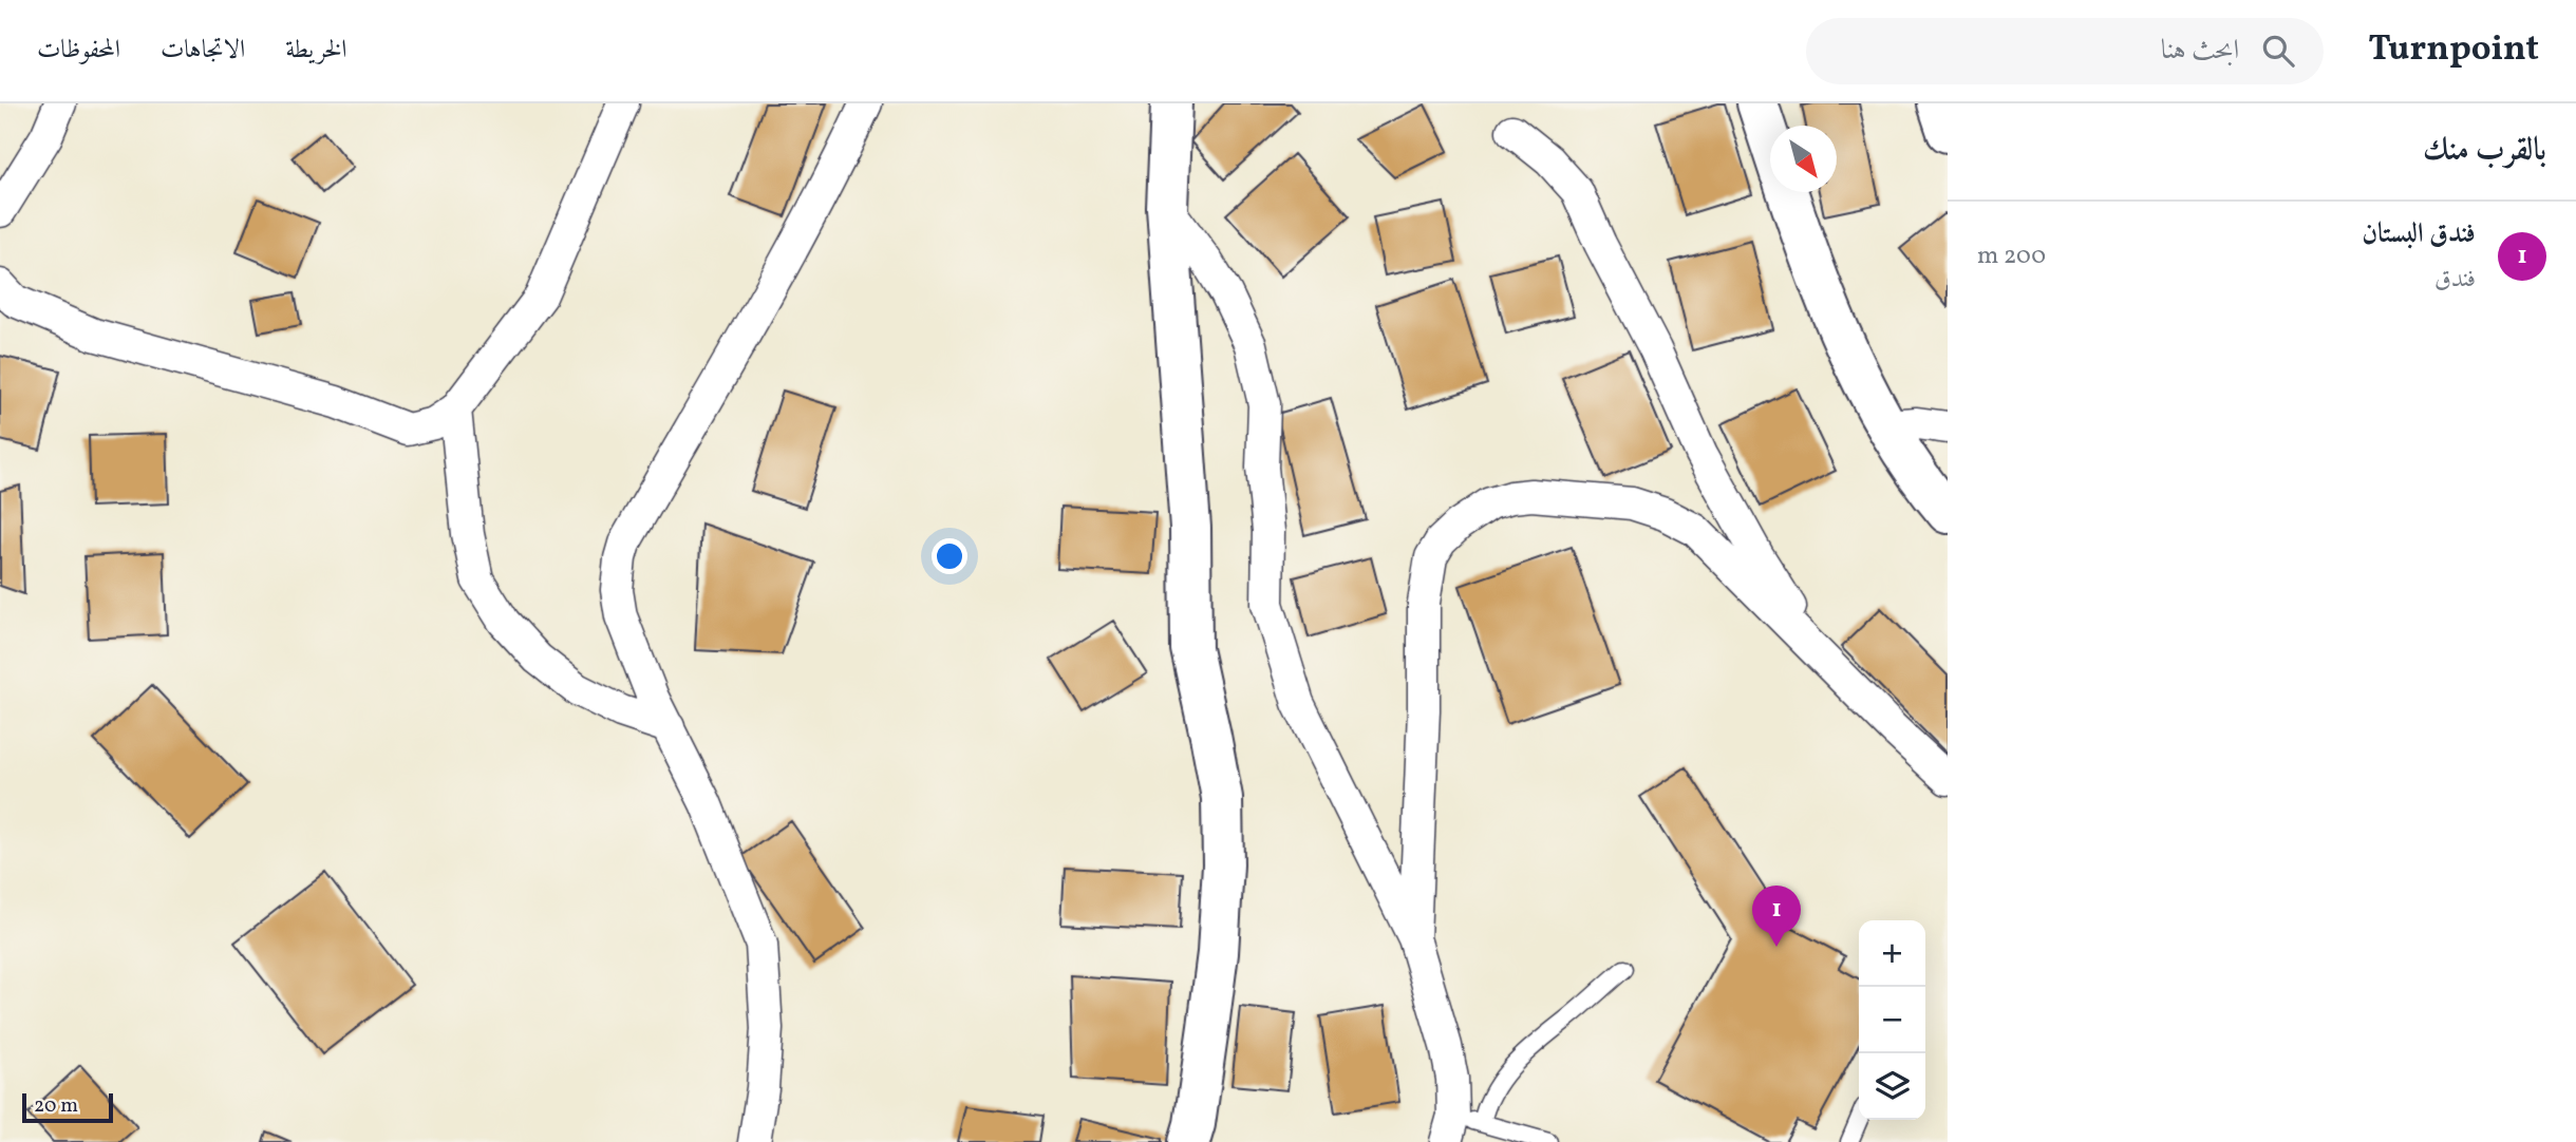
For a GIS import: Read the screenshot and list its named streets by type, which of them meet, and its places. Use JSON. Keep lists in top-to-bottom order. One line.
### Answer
{"scale_bar":"20 m","north":"bottom right","page":{"header":"Turnpoint","search":"ابحث هنا","nav":["الخريطة","الاتجاهات","المحفوظات"],"heading":"بالقرب منك","list":[{"mark":"1","name":"فندق البستان","note":"فندق","value":"200 m"}],"pins":"1","map_buttons":["+","−"],"scale":"20 m"}}
